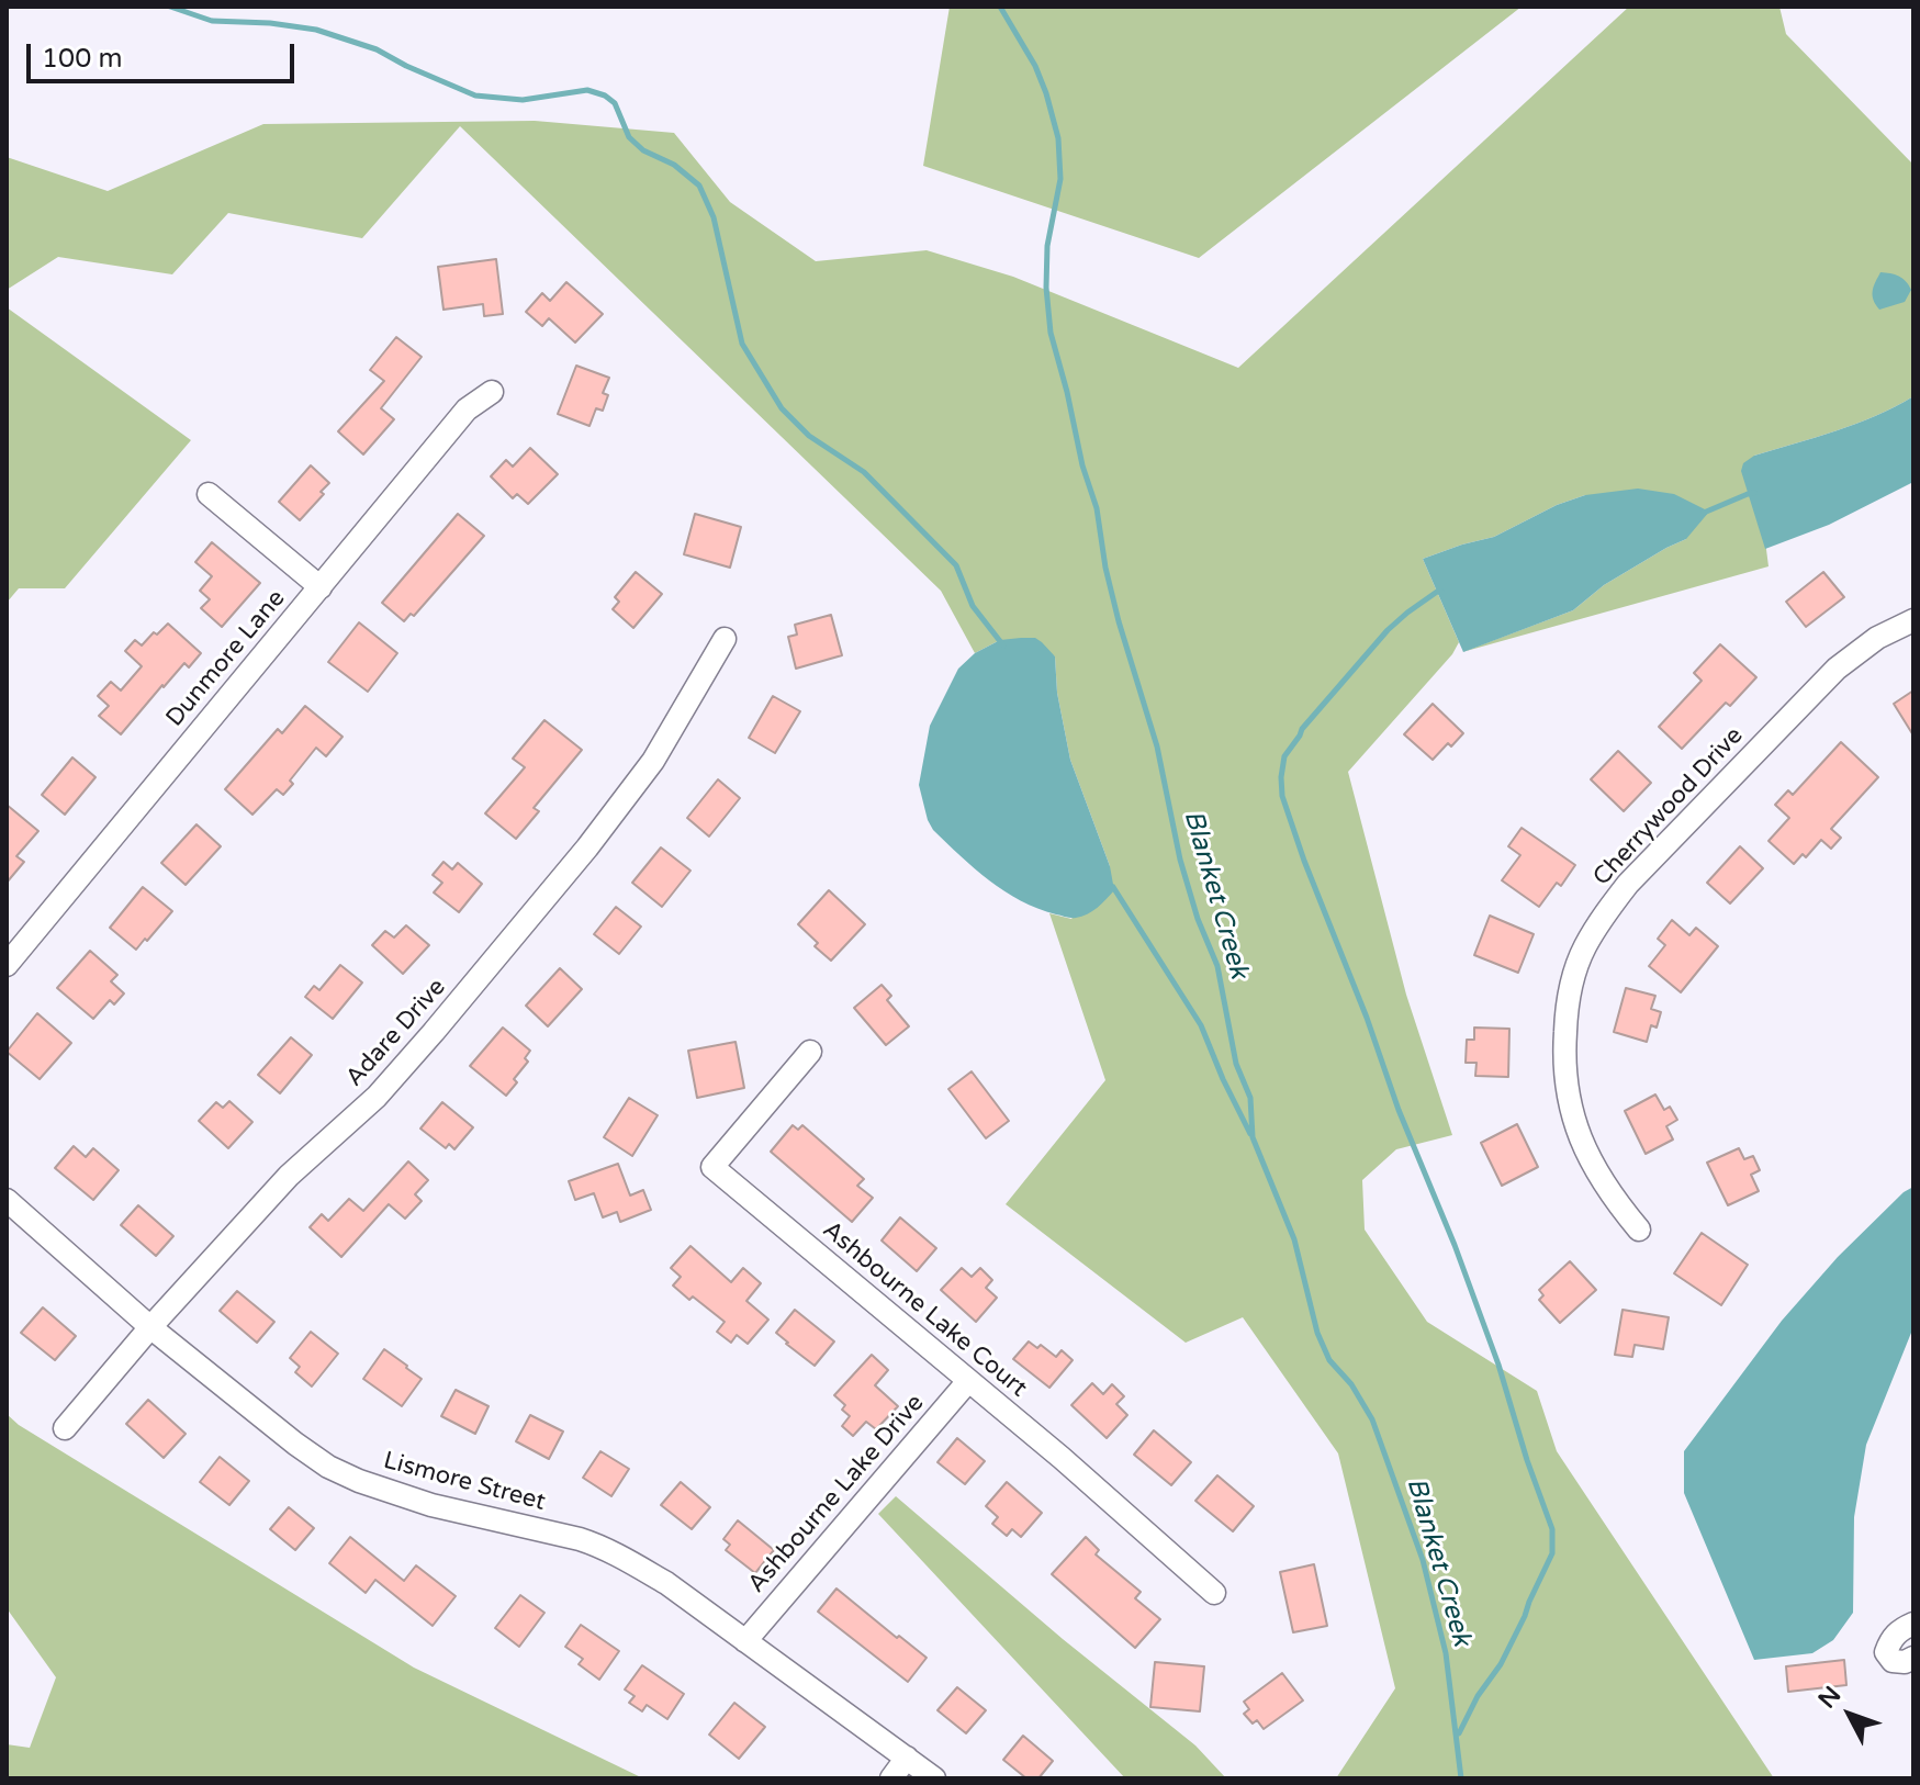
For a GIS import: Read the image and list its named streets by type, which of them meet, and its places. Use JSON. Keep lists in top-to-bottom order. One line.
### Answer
{"streets":{"street":["Dunmore Lane","Cherrywood Drive","Adare Drive","Ashbourne Lake Court","Lismore Street","Ashbourne Lake Drive"]},"crossings":[["Adare Drive","Lismore Street"],["Ashbourne Lake Court","Ashbourne Lake Drive"],["Lismore Street","Ashbourne Lake Drive"]],"water":["Blanket Creek"],"scale_bar":"100 m","north":"top left"}
